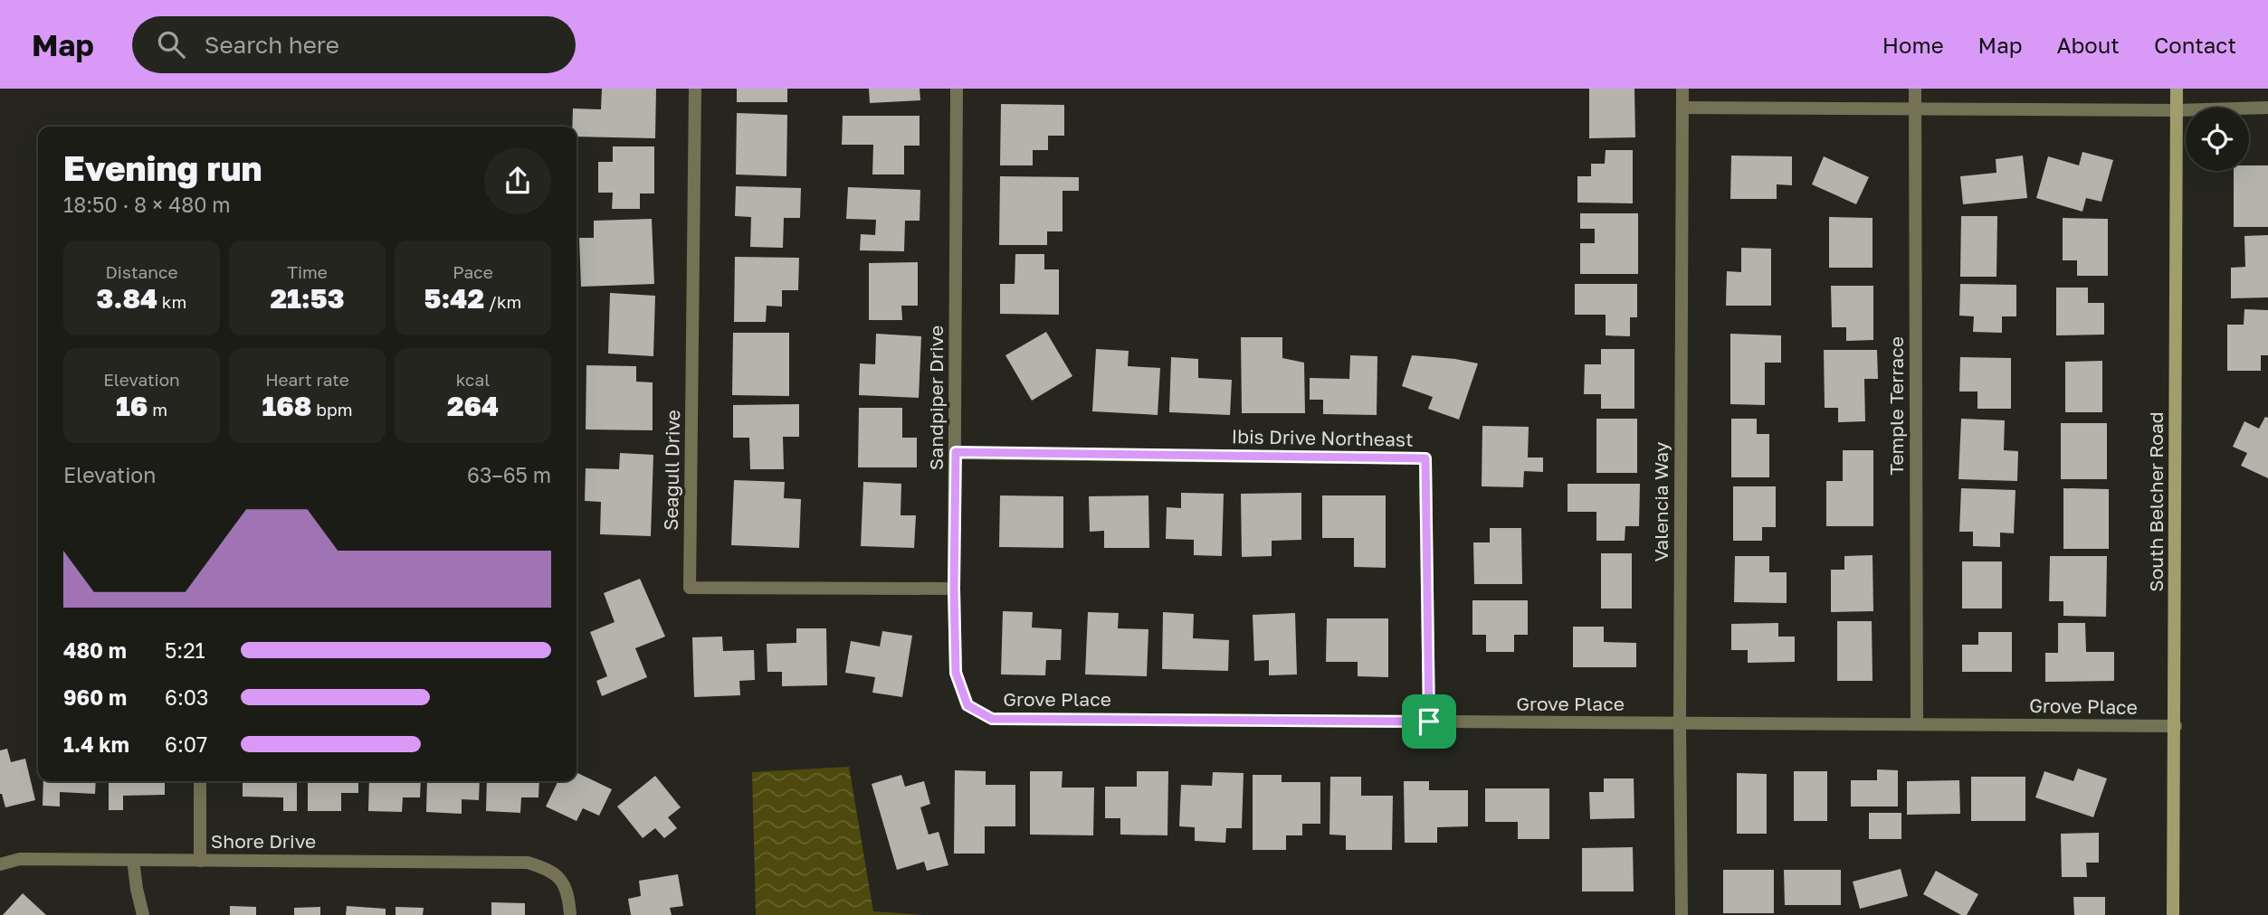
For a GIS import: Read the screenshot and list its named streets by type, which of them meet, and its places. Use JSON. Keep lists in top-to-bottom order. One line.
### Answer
{"streets":{"main road":["South Belcher Road"],"street":["Sandpiper Drive","Temple Terrace","Ibis Drive Northeast","Seagull Drive","Valencia Way","Grove Place","Shore Drive"]},"crossings":[["Sandpiper Drive","Ibis Drive Northeast"],["Sandpiper Drive","Seagull Drive"],["Sandpiper Drive","Grove Place"],["Temple Terrace","Grove Place"],["Ibis Drive Northeast","Grove Place"],["Valencia Way","Grove Place"],["South Belcher Road","Grove Place"]],"page":{"header":"Map","search":"Search here","nav":["Home","Map","About","Contact"],"heading":["Evening run","18:50 · 8 × 480 m"],"stats":[["Distance","3.84 km"],["Time","21:53"],["Pace","5:42 /km"],["Elevation","16 m"],["Heart rate","168 bpm"],["kcal","264"]],"chart":["Elevation","63–65 m"],"list":[{"name":"480 m","note":"5:21"},{"name":"960 m","note":"6:03"},{"name":"1.4 km","note":"6:07"}]}}
